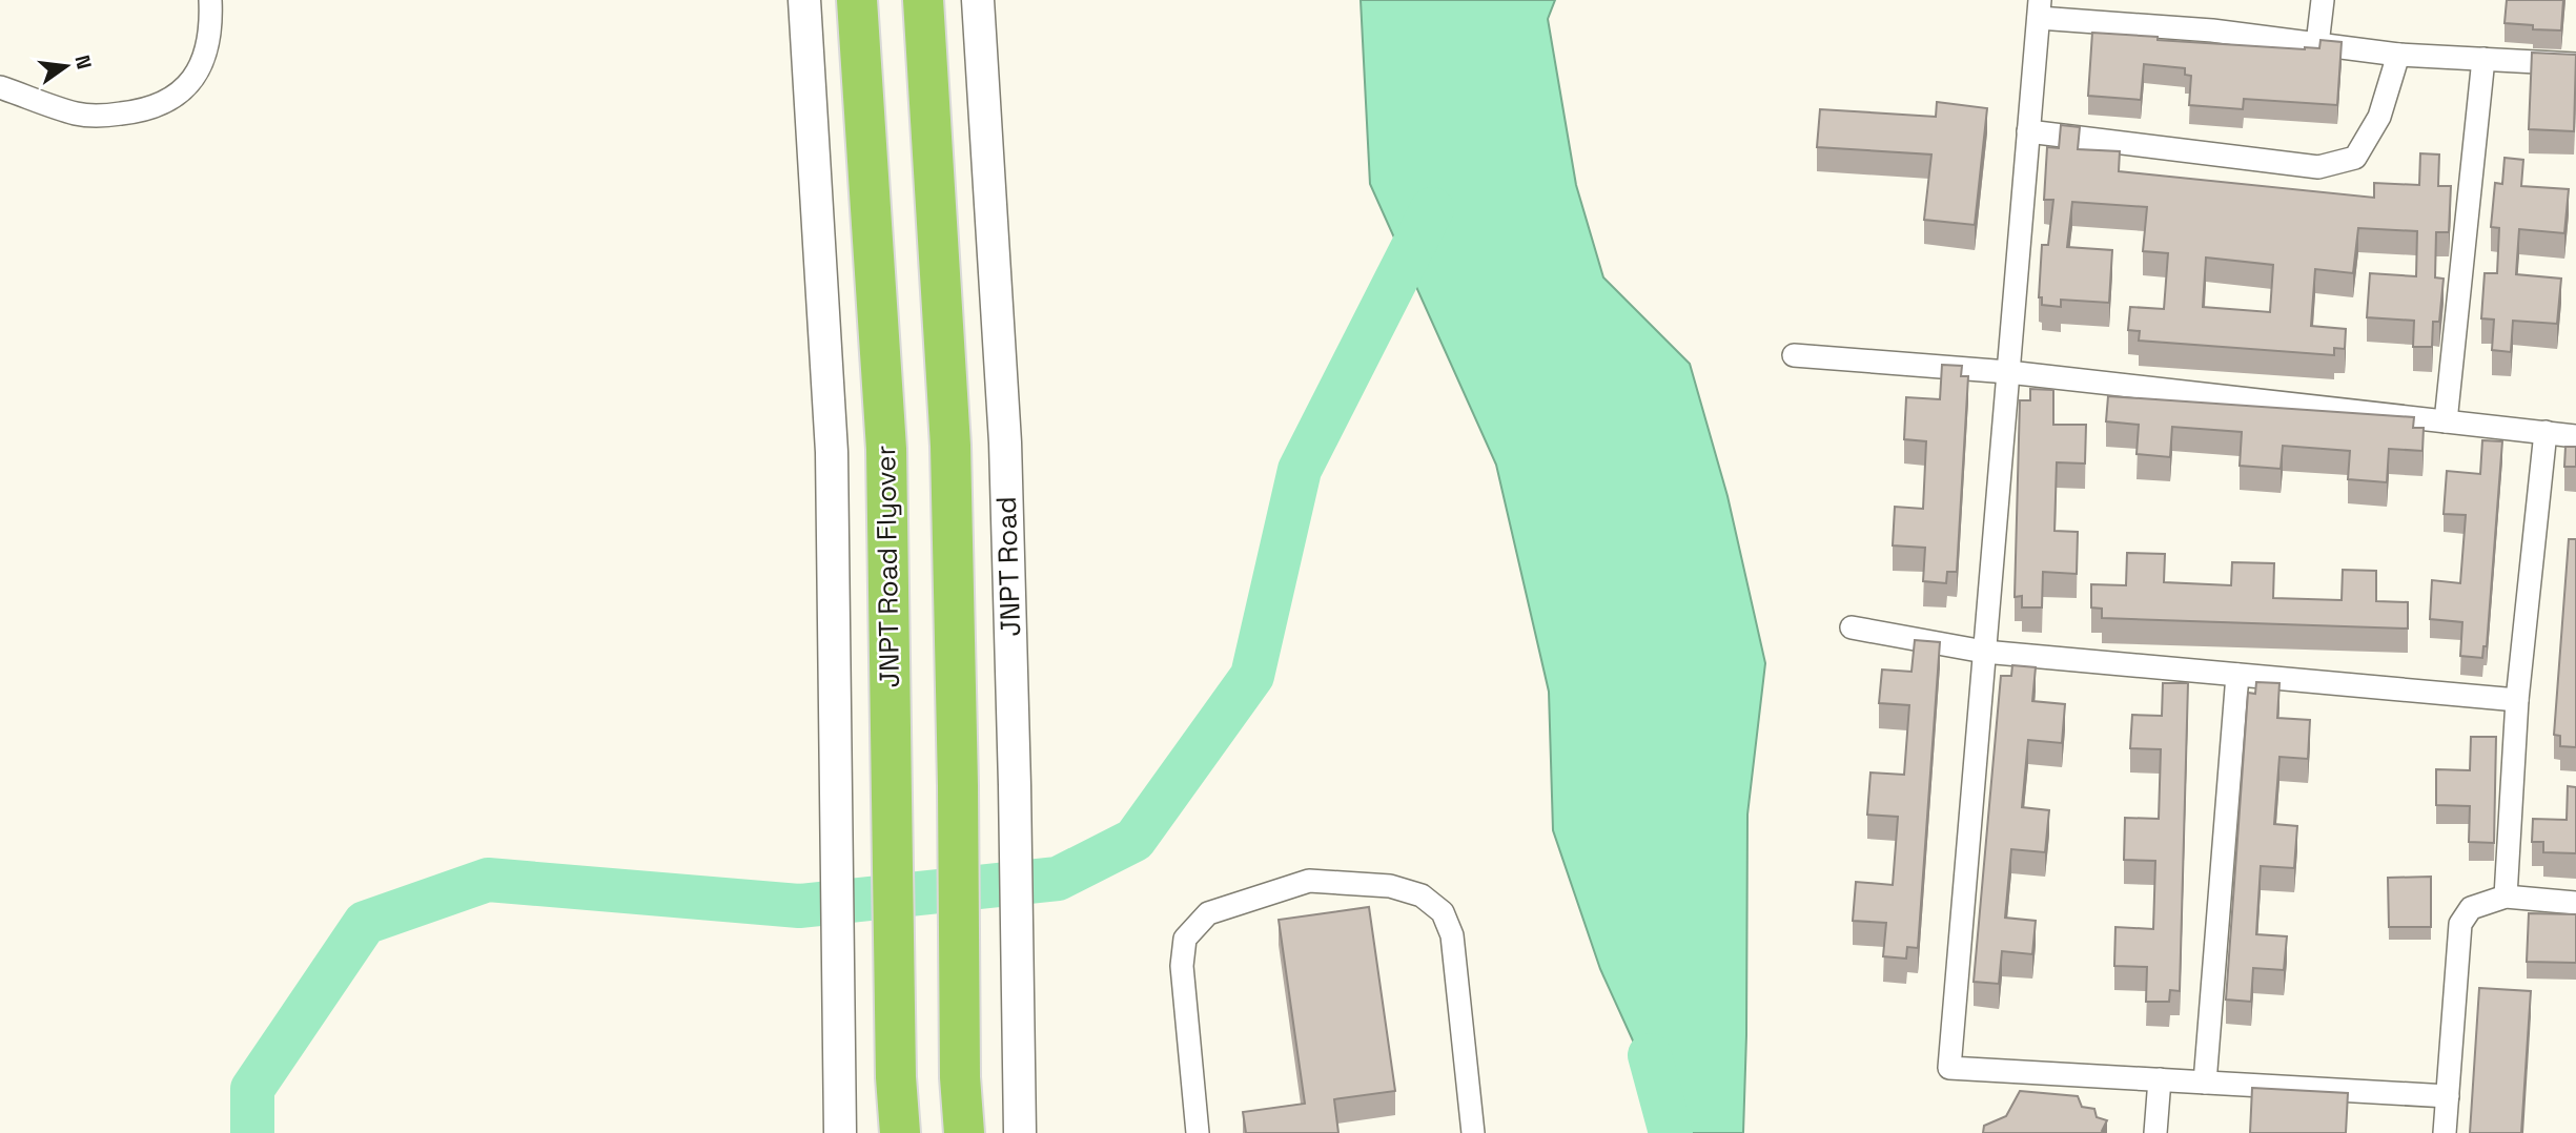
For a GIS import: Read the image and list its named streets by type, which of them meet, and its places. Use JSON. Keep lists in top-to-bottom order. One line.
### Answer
{"streets":{"highway":["JNPT Road Flyover"],"street":["JNPT Road"]},"north":"right"}
